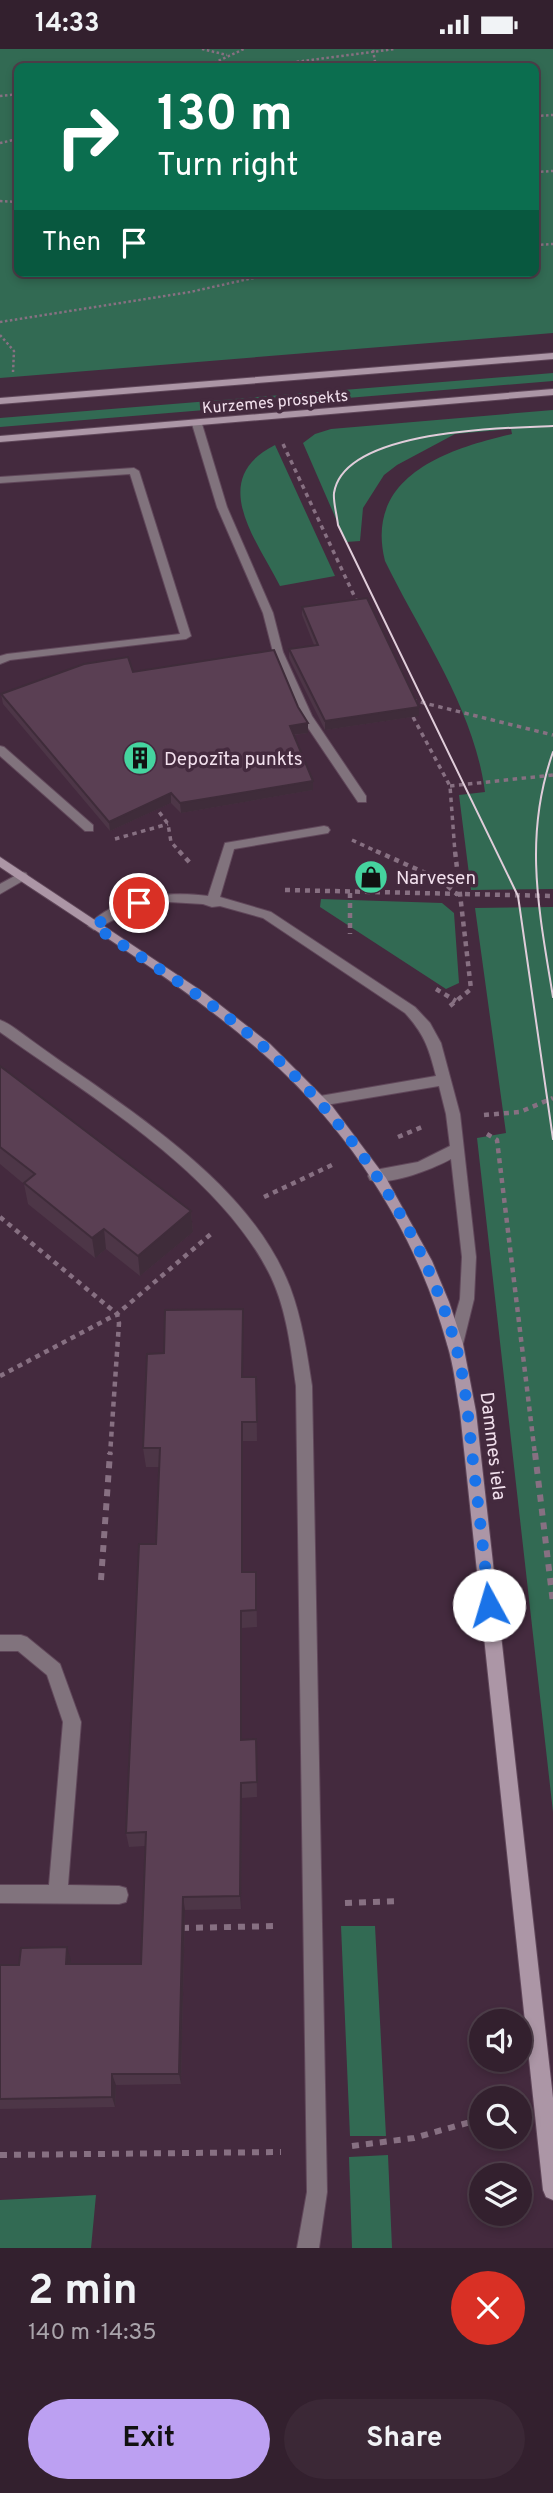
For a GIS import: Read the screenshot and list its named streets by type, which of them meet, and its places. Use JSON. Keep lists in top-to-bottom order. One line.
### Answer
{"streets":{"main road":["Kurzemes prospekts","Dammes iela"]},"places":{"building":["Depozīta punkts"],"shop":["Narvesen"]},"page":{"status":"14:33","turn":["130 m","Turn right"],"then":"Then","heading":["2 min","140 m · 14:35"],"buttons":["Exit","Share"]}}
